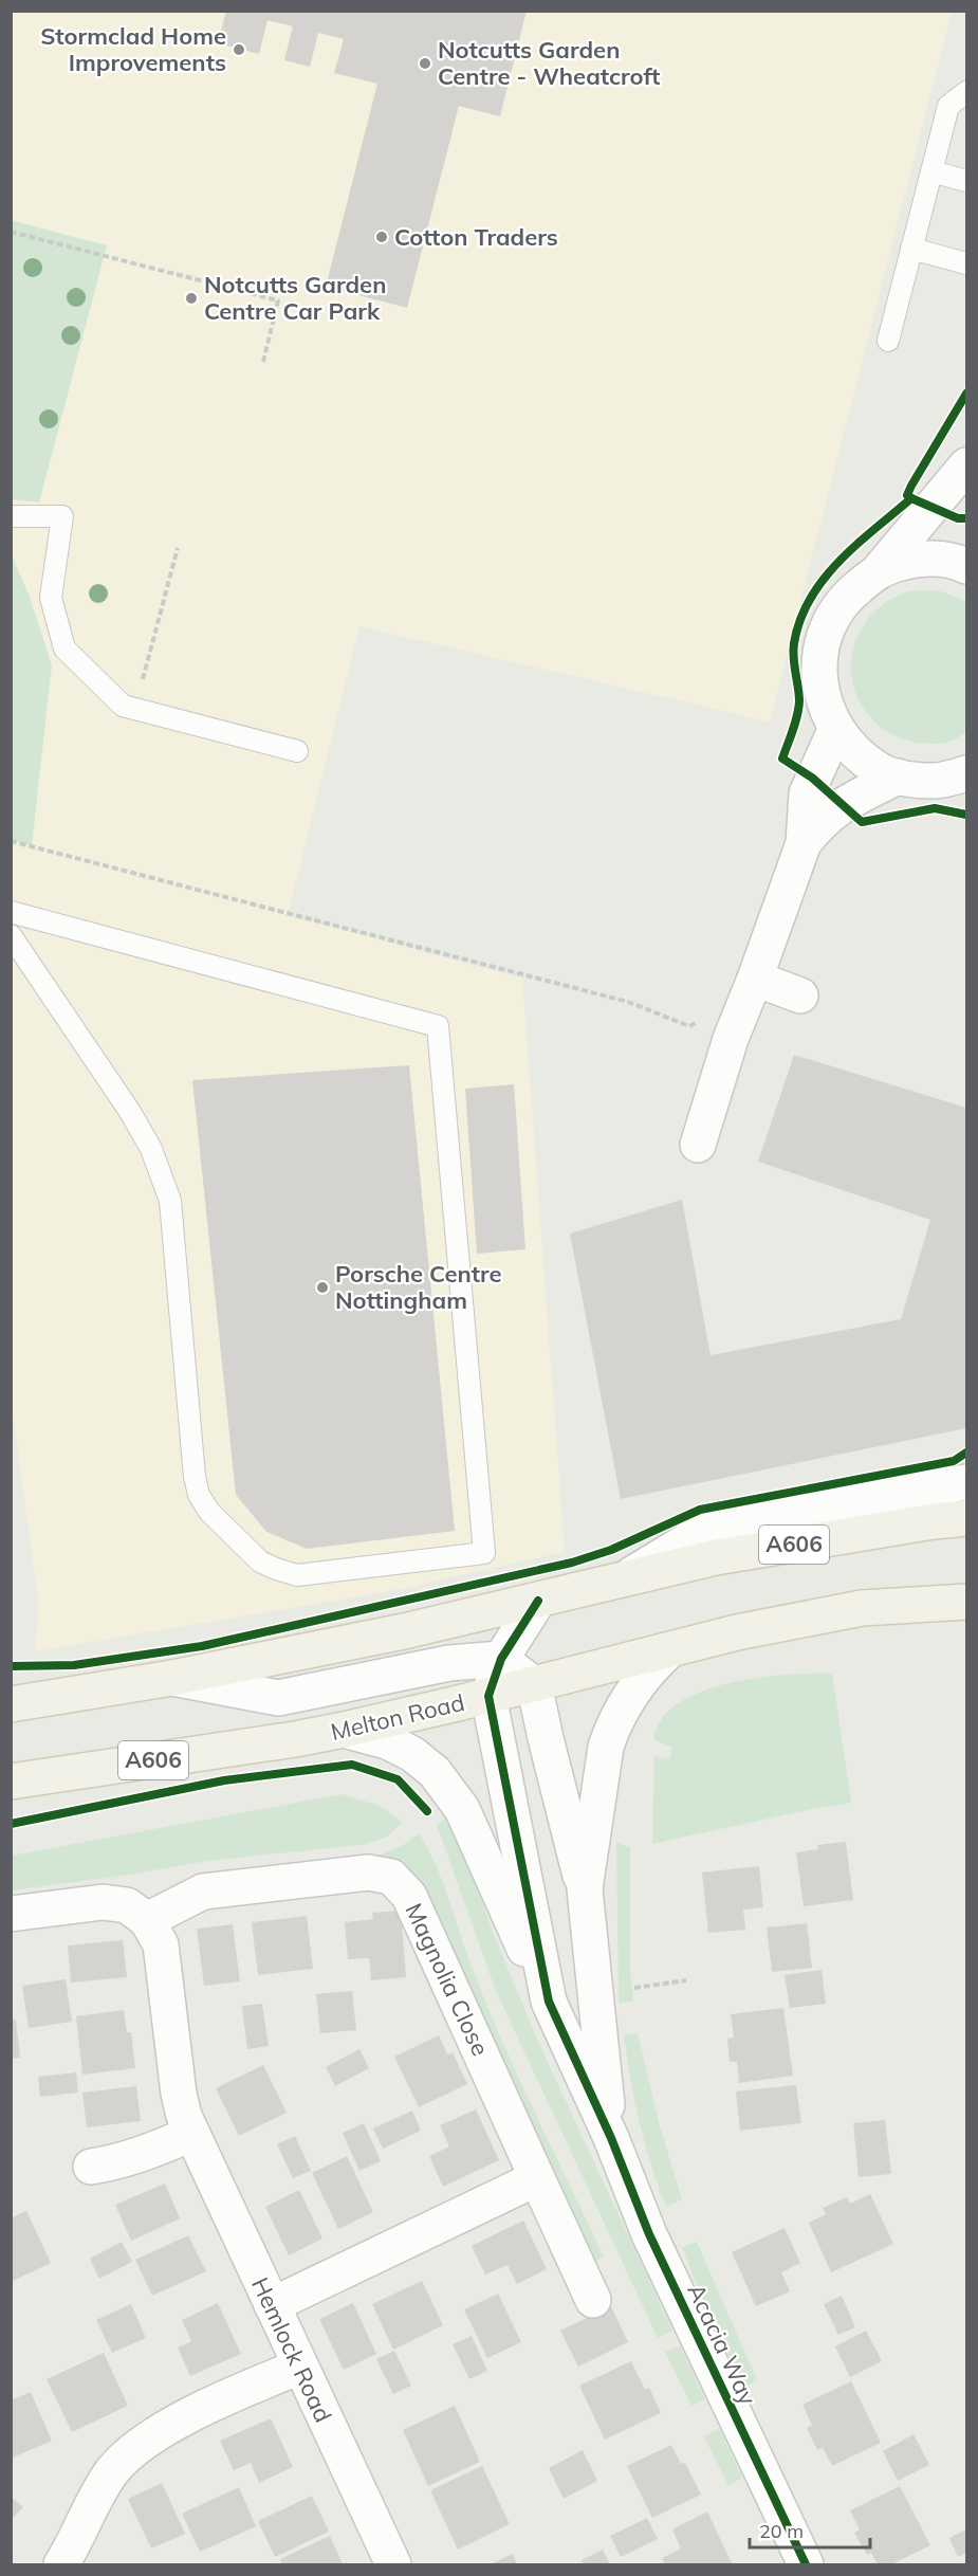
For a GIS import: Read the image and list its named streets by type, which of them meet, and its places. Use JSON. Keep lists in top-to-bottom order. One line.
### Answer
{"streets":{"main road":["A606","Melton Road"],"street":["Magnolia Close","Acacia Way","Hemlock Road"]},"crossings":[["Magnolia Close","Hemlock Road"]],"places":["Stormclad Home Improvements","Notcutts Garden Centre - Wheatcroft","Cotton Traders","Notcutts Garden Centre Car Park","Porsche Centre Nottingham"],"scale_bar":"20 m"}
